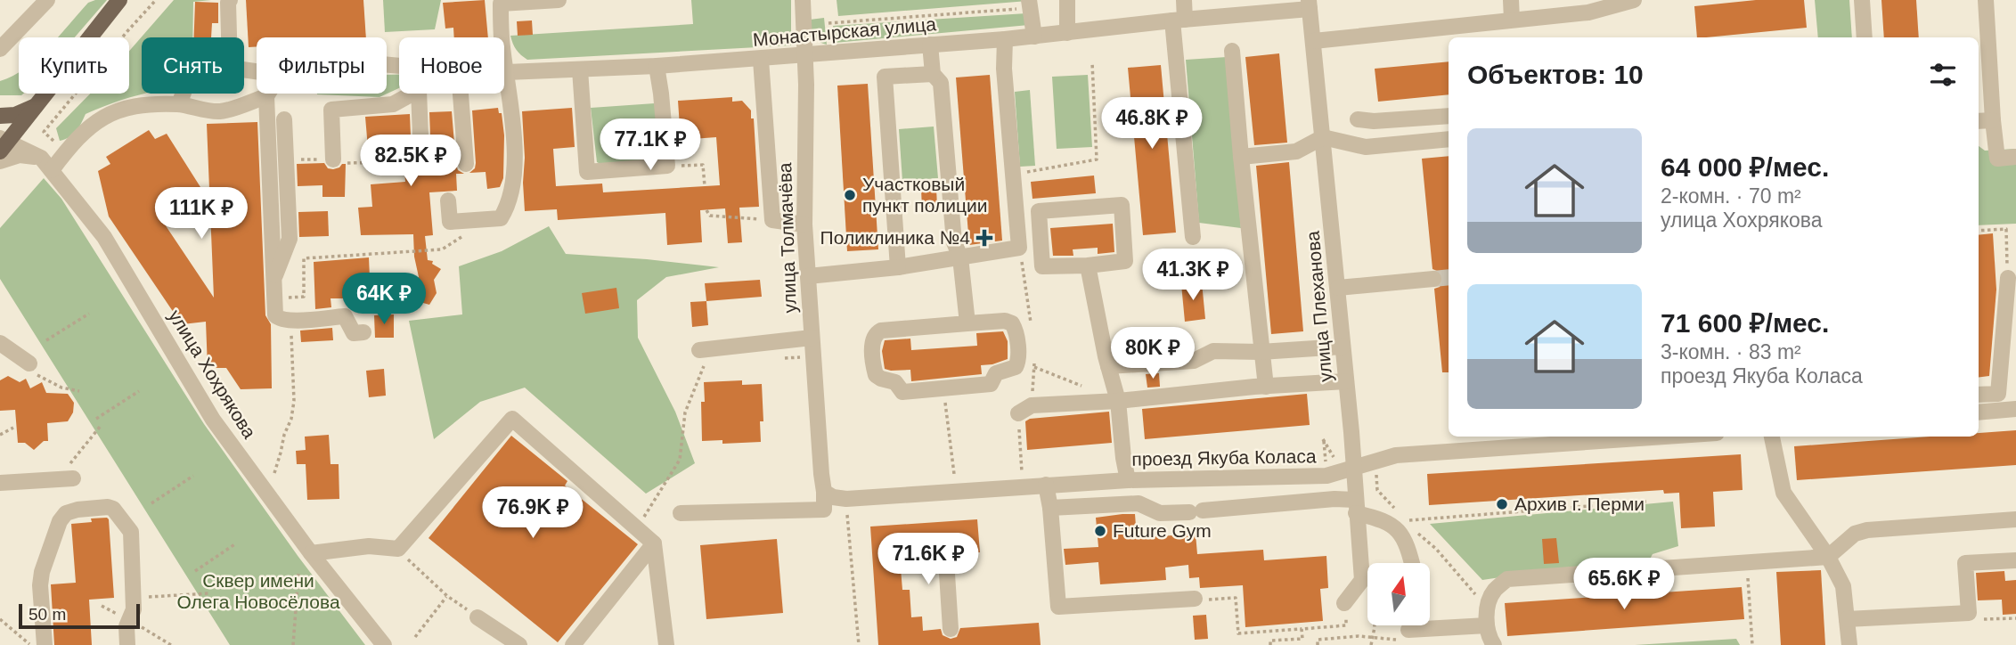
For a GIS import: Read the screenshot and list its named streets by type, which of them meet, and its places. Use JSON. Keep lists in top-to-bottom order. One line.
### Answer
{"streets":{"street":["Монастырская улица","улица Толмачёва","улица Плеханова","улица Хохрякова","проезд Якуба Коласа"]},"crossings":[["Монастырская улица","улица Толмачёва"],["Монастырская улица","улица Плеханова"],["улица Толмачёва","проезд Якуба Коласа"],["улица Плеханова","проезд Якуба Коласа"]],"parks":["Сквер имени Олега Новосёлова"],"places":{"other":["Участковый пункт полиции","Архив г. Перми","Future Gym"],"health":["Поликлиника №4"]},"scale_bar":"50 m","north":"top","page":{"chip":["Купить","Снять","Фильтры","Новое"],"heading":"Объектов: 10","price":["46.8K ₽","77.1K ₽","82.5K ₽","111K ₽","41.3K ₽","64K ₽","80K ₽","76.9K ₽","71.6K ₽","65.6K ₽"],"list":[{"name":"64 000 ₽/мес.","note":"2-комн. · 70 m² · улица Хохрякова"},{"name":"71 600 ₽/мес.","note":"3-комн. · 83 m² · проезд Якуба Коласа"}],"scale":"50 m"}}
